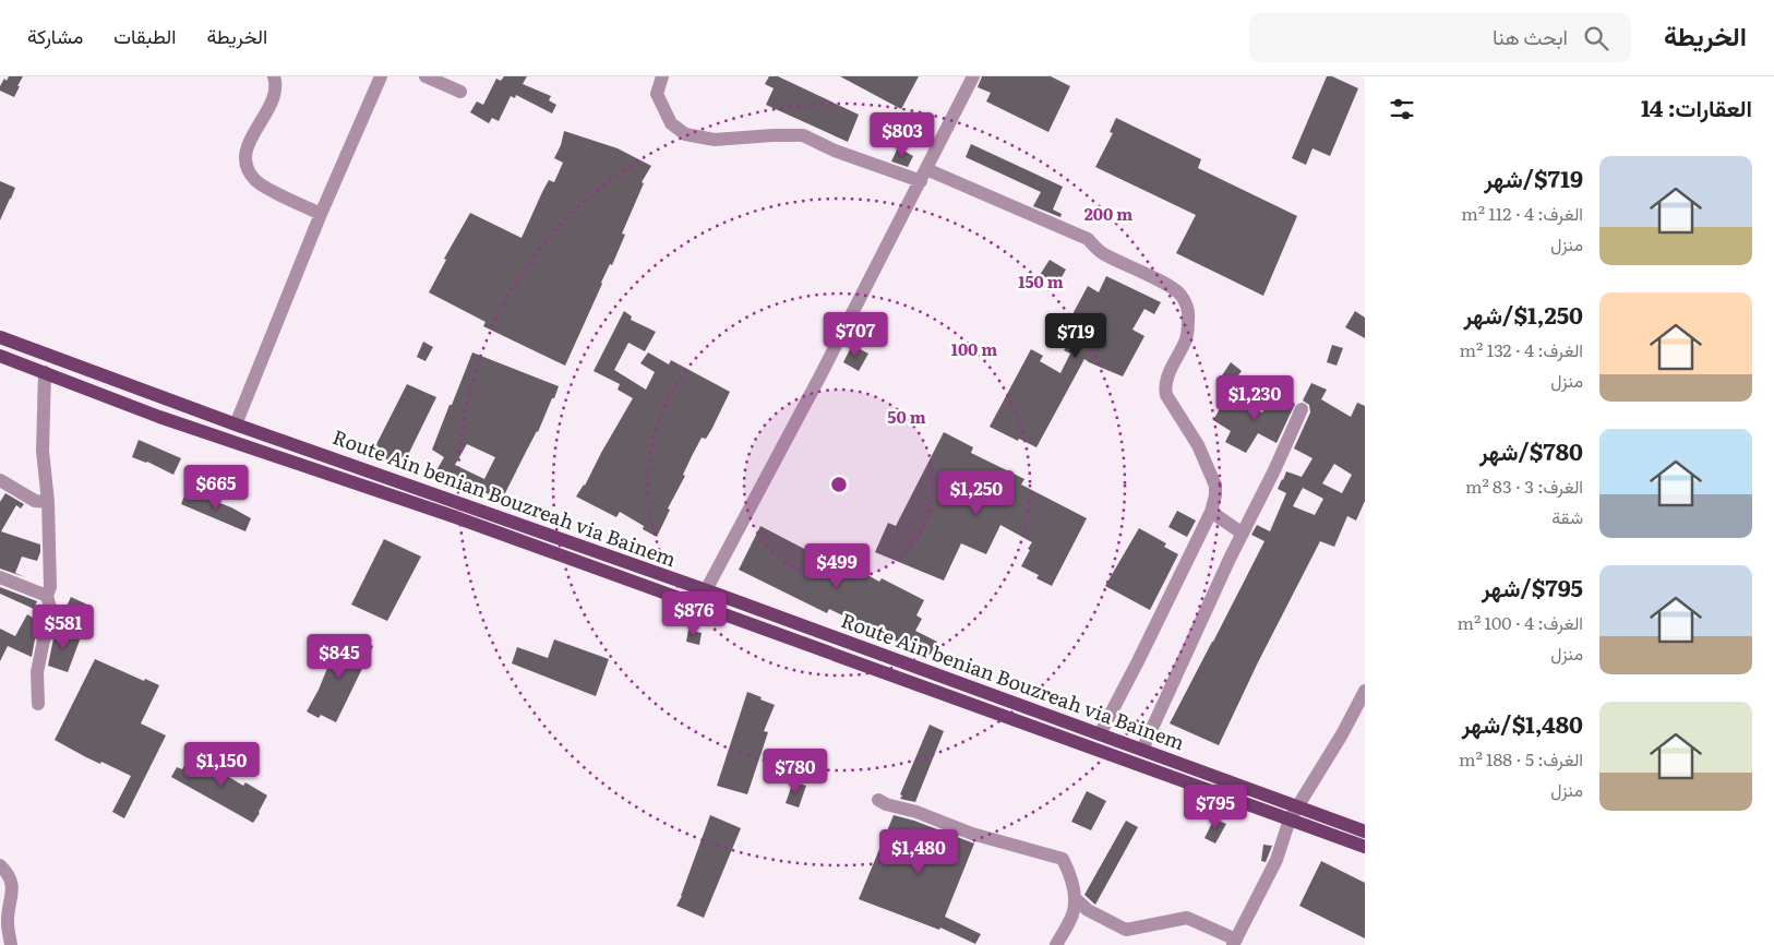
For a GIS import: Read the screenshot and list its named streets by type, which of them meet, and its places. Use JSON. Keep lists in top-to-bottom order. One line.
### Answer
{"streets":{"main road":["Route Ain benian Bouzreah via Bainem"]},"page":{"header":"الخريطة","search":"ابحث هنا","nav":["الخريطة","الطبقات","مشاركة"],"heading":"العقارات: 14","price":["$803","$707","$719","$1,230","$665","$1,250","$499","$876","$581","$845","$1,150","$780","$795","$1,480"],"list":[{"name":"$719/شهر","note":"الغرف: 4 · 112 m² · منزل"},{"name":"$1,250/شهر","note":"الغرف: 4 · 132 m² · منزل"},{"name":"$780/شهر","note":"الغرف: 3 · 83 m² · شقة"},{"name":"$795/شهر","note":"الغرف: 4 · 100 m² · منزل"},{"name":"$1,480/شهر","note":"الغرف: 5 · 188 m² · منزل"}]},"rings":["200 m","150 m","100 m","50 m"]}
